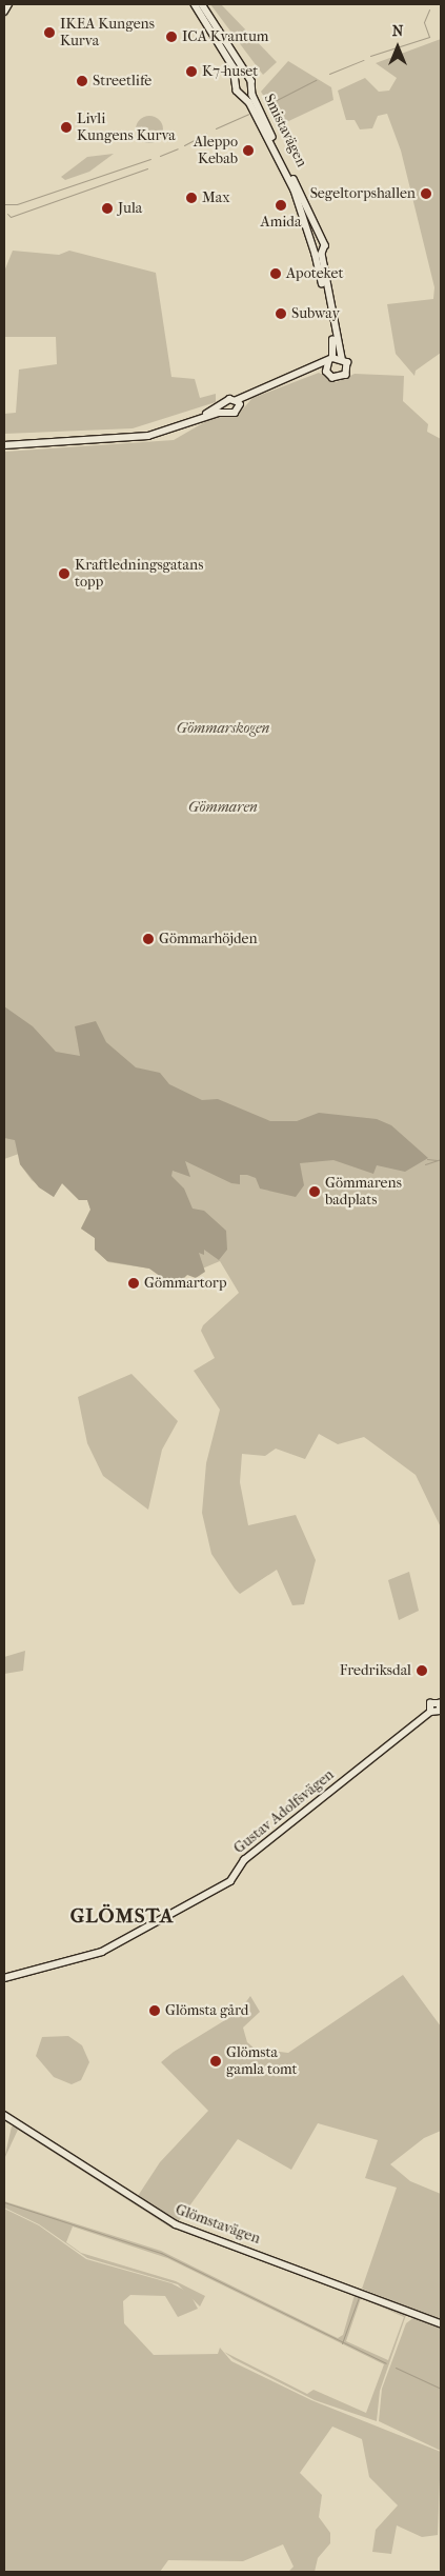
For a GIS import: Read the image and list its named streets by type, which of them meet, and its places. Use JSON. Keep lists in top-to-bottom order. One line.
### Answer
{"streets":{"street":["Smistavägen","Gustav Adolfsvägen","Glömstavägen"]},"districts":["GLÖMSTA"],"parks":["Gömmarskogen","Gömmaren"],"places":["IKEA Kungens Kurva","ICA Kvantum","K7-huset","Streetlife","Livli Kungens Kurva","Aleppo Kebab","Segeltorpshallen","Max","Amida","Jula","Apoteket","Subway","Kraftledningsgatans topp","Gömmarhöjden","Gömmarens badplats","Gömmartorp","Fredriksdal","Glömsta gård","Glömsta gamla tomt"],"north":"top"}
